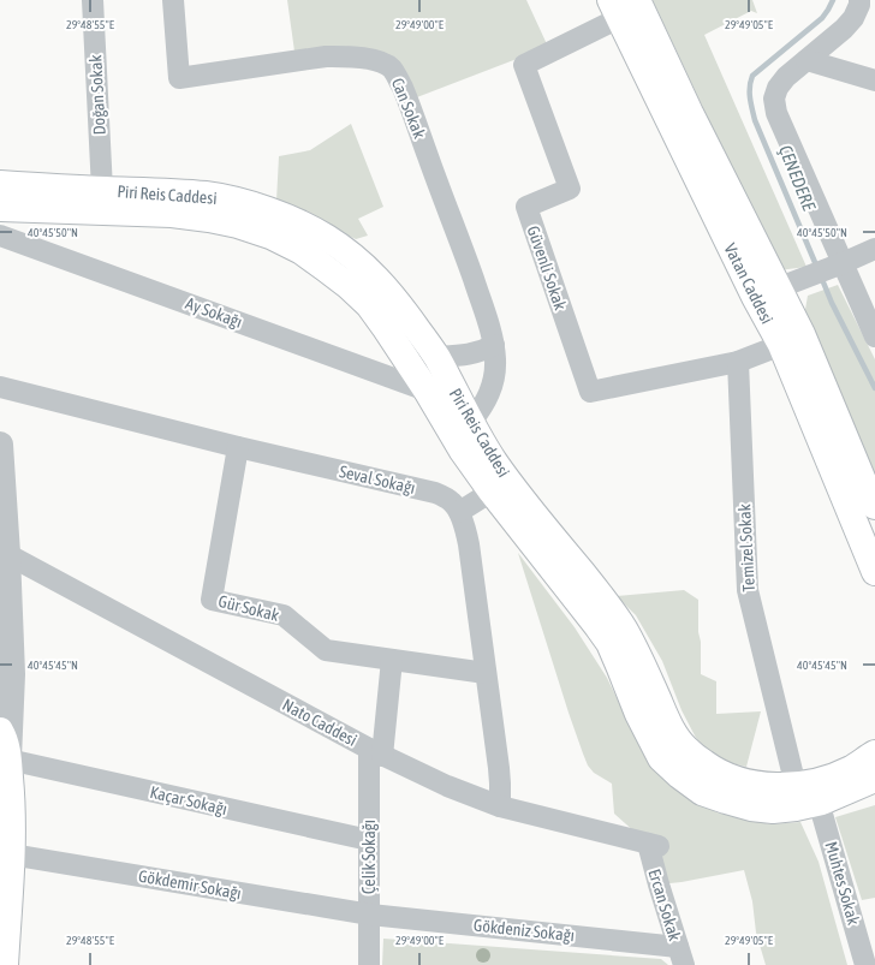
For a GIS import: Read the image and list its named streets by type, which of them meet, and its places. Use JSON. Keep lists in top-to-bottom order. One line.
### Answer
{"streets":{"main road":["Piri Reis Caddesi","Vatan Caddesi"],"street":["Doğan Sokak","Can Sokak","Güvenli Sokak","Ay Sokağı","Seval Sokağı","Temizel Sokak","Gür Sokak","Nato Caddesi","Kaçar Sokağı","Çelik Sokağı","Muhtes Sokak","Gökdemir Sokağı","Ercan Sokak","Gökdeniz Sokağı"]},"crossings":[["Doğan Sokak","Piri Reis Caddesi"],["Piri Reis Caddesi","Ay Sokağı"],["Piri Reis Caddesi","Temizel Sokak"],["Piri Reis Caddesi","Muhtes Sokak"],["Güvenli Sokak","Vatan Caddesi"],["Güvenli Sokak","Temizel Sokak"],["Seval Sokağı","Gür Sokak"],["Seval Sokağı","Nato Caddesi"],["Gür Sokak","Çelik Sokağı"],["Nato Caddesi","Çelik Sokağı"],["Nato Caddesi","Ercan Sokak"],["Kaçar Sokağı","Çelik Sokağı"],["Çelik Sokağı","Gökdemir Sokağı"],["Çelik Sokağı","Gökdeniz Sokağı"],["Gökdemir Sokağı","Gökdeniz Sokağı"],["Ercan Sokak","Gökdeniz Sokağı"]],"water":["ÇENEDERE"],"coordinates":["29°48'55\"E","29°49'00\"E","29°49'05\"E","40°45'50\"N","40°45'45\"N"]}
